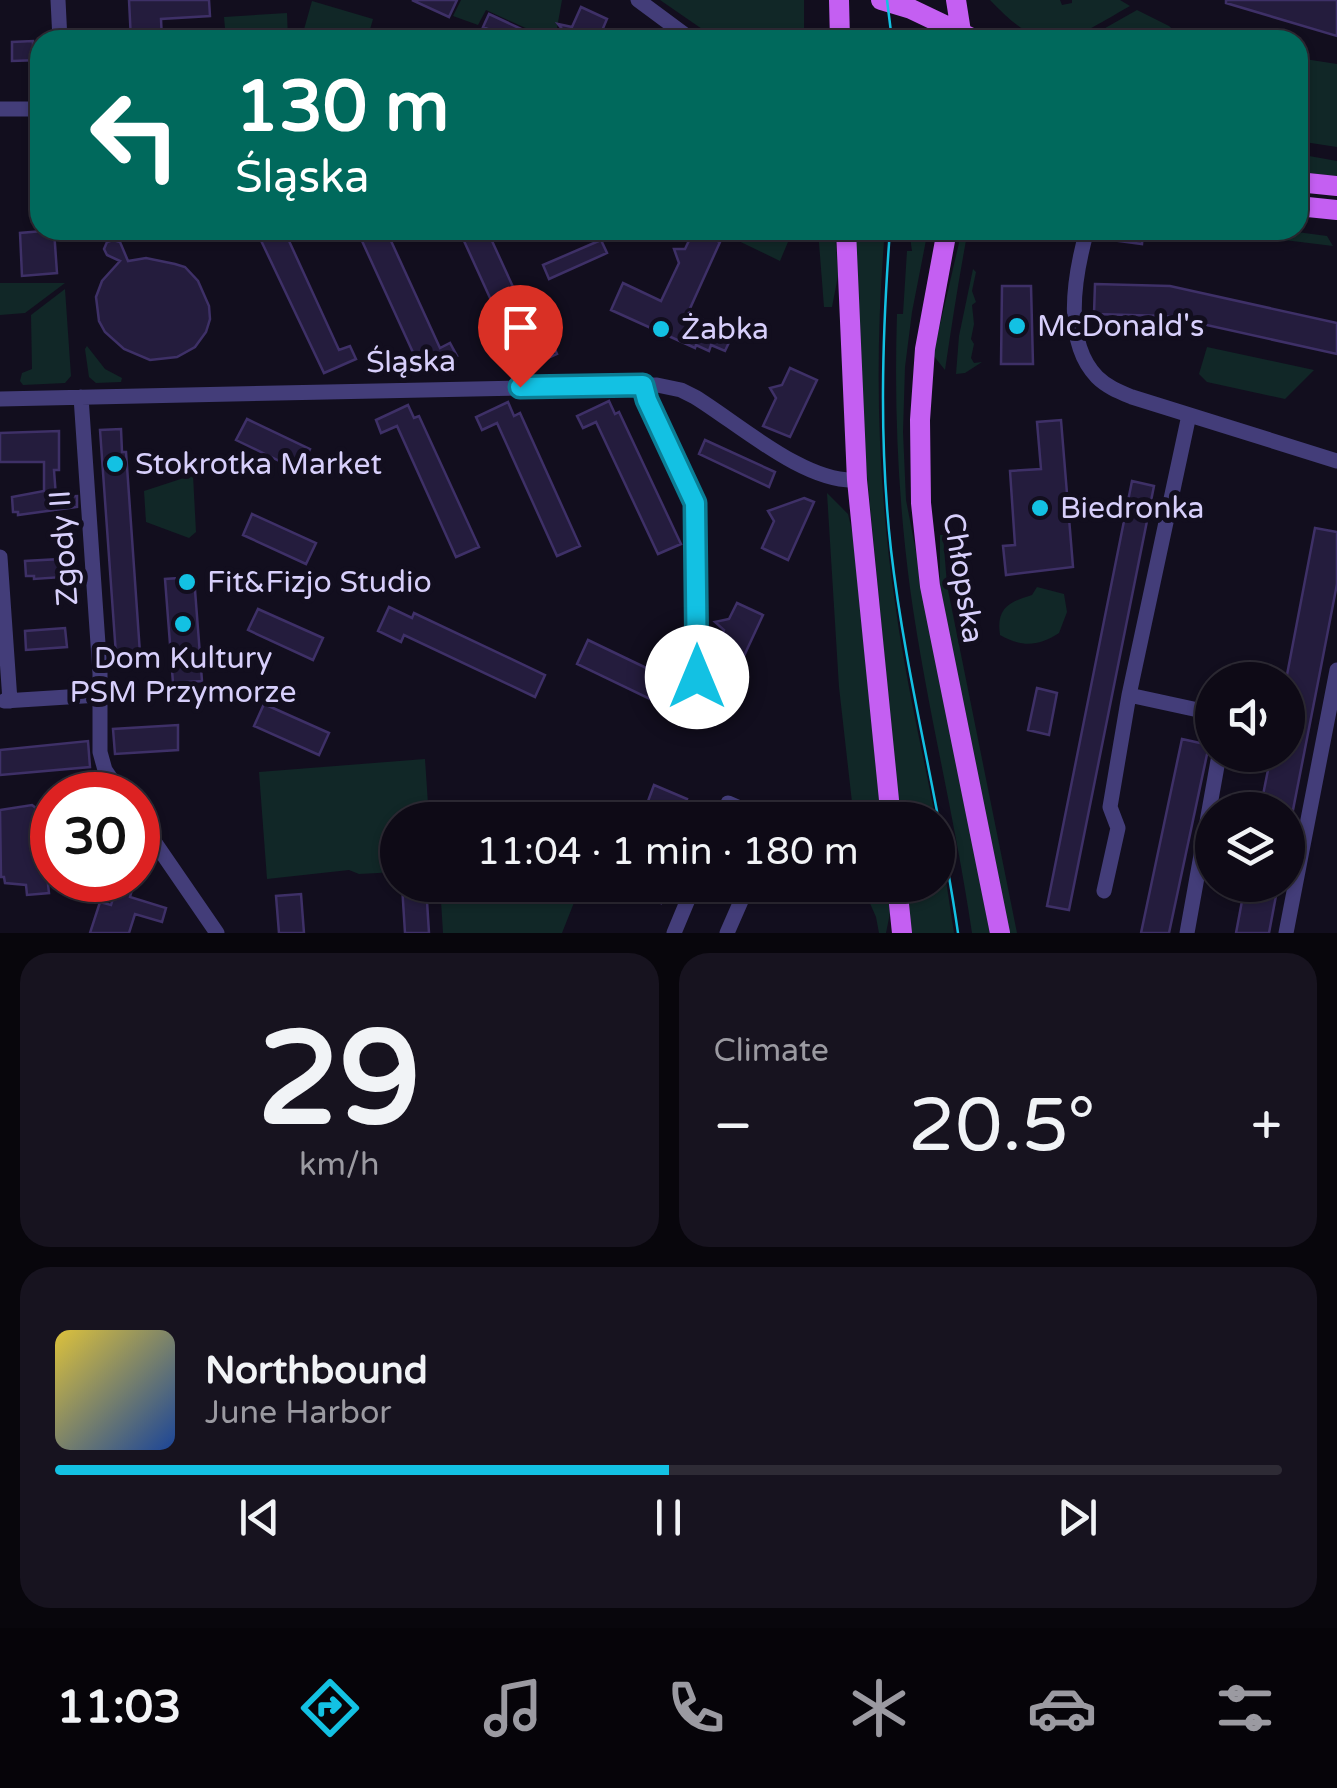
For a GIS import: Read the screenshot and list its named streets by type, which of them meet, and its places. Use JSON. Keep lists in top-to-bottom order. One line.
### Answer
{"streets":{"main road":["Chłopska"],"street":["Śląska","Zgody II"]},"crossings":[["Śląska","Zgody II"]],"places":["McDonald's","Żabka","Stokrotka Market","Biedronka","Fit&Fizjo Studio","Dom Kultury PSM Przymorze"],"page":{"turn":["130 m","Śląska"],"limit":"30","trip":"11:04 · 1 min · 180 m","tile":[["29","km/h"],"Climate"],"heat":["−","20.5°","+"],"song":["Northbound","June Harbor"],"tabs":"11:03"}}
